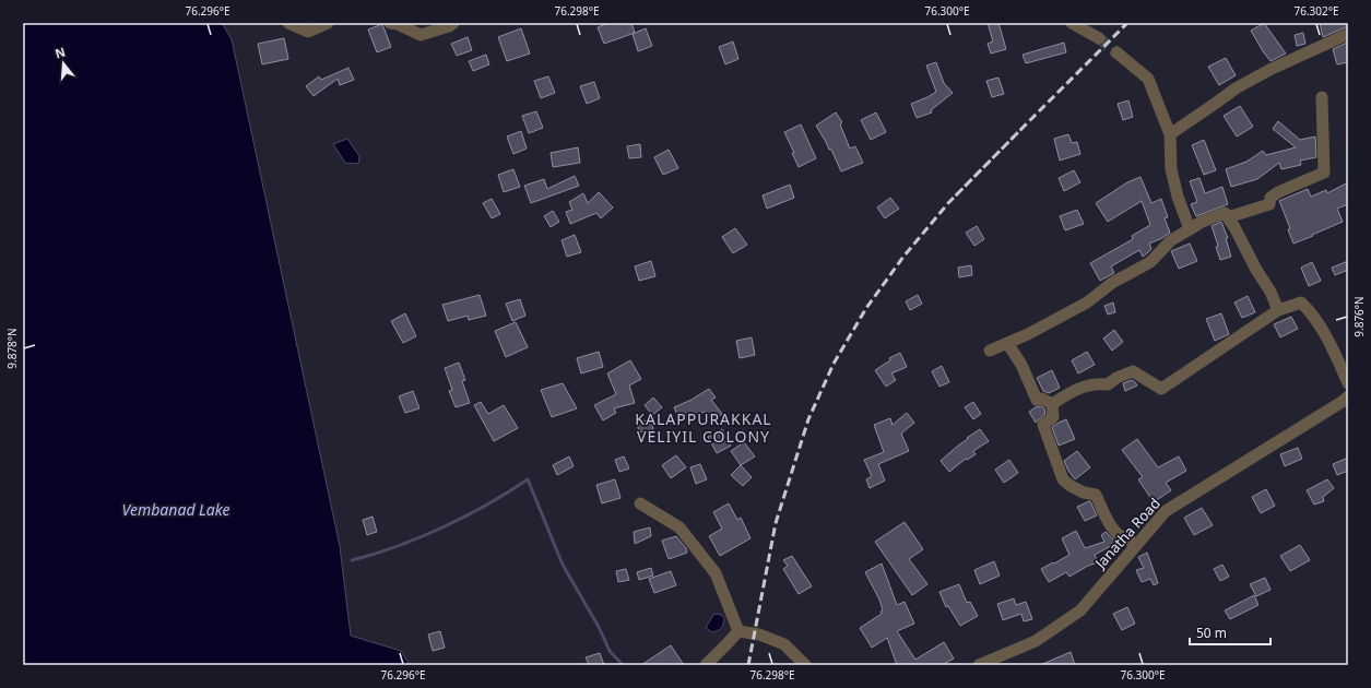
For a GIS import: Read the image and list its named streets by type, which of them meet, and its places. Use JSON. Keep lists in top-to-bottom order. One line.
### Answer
{"streets":{"street":["Janatha Road"]},"districts":["KALAPPURAKKAL VELIYIL COLONY"],"water":["Vembanad Lake"],"scale_bar":"50 m","north":"top","coordinates":["76.296°E","76.298°E","76.300°E","76.302°E","9.876°N","9.878°N"]}
